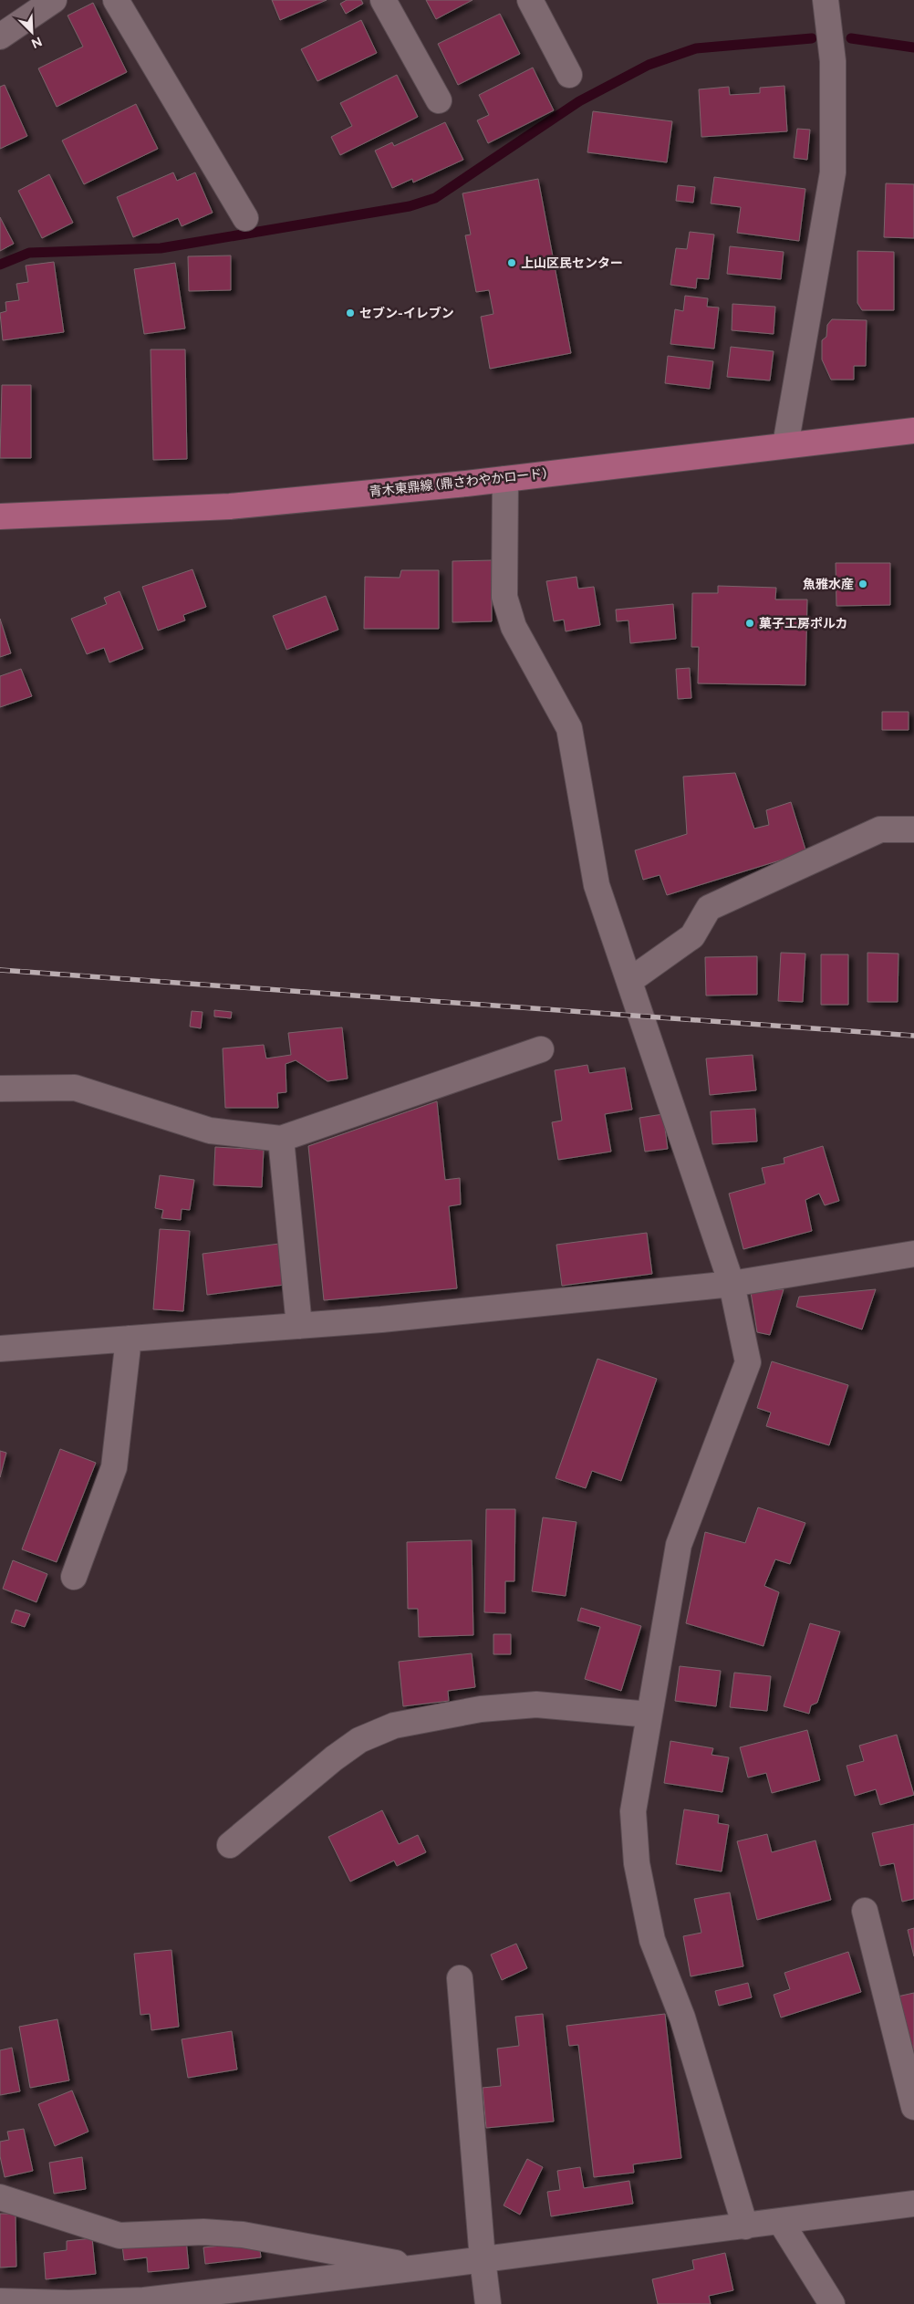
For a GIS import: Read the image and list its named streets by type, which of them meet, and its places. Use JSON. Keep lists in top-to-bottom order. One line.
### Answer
{"streets":{"main road":["青木東鼎線 (鼎さわやかロード)"]},"places":["上山区民センター","セブン-イレブン","魚雅水産","菓子工房ポルカ"],"north":"bottom right"}
